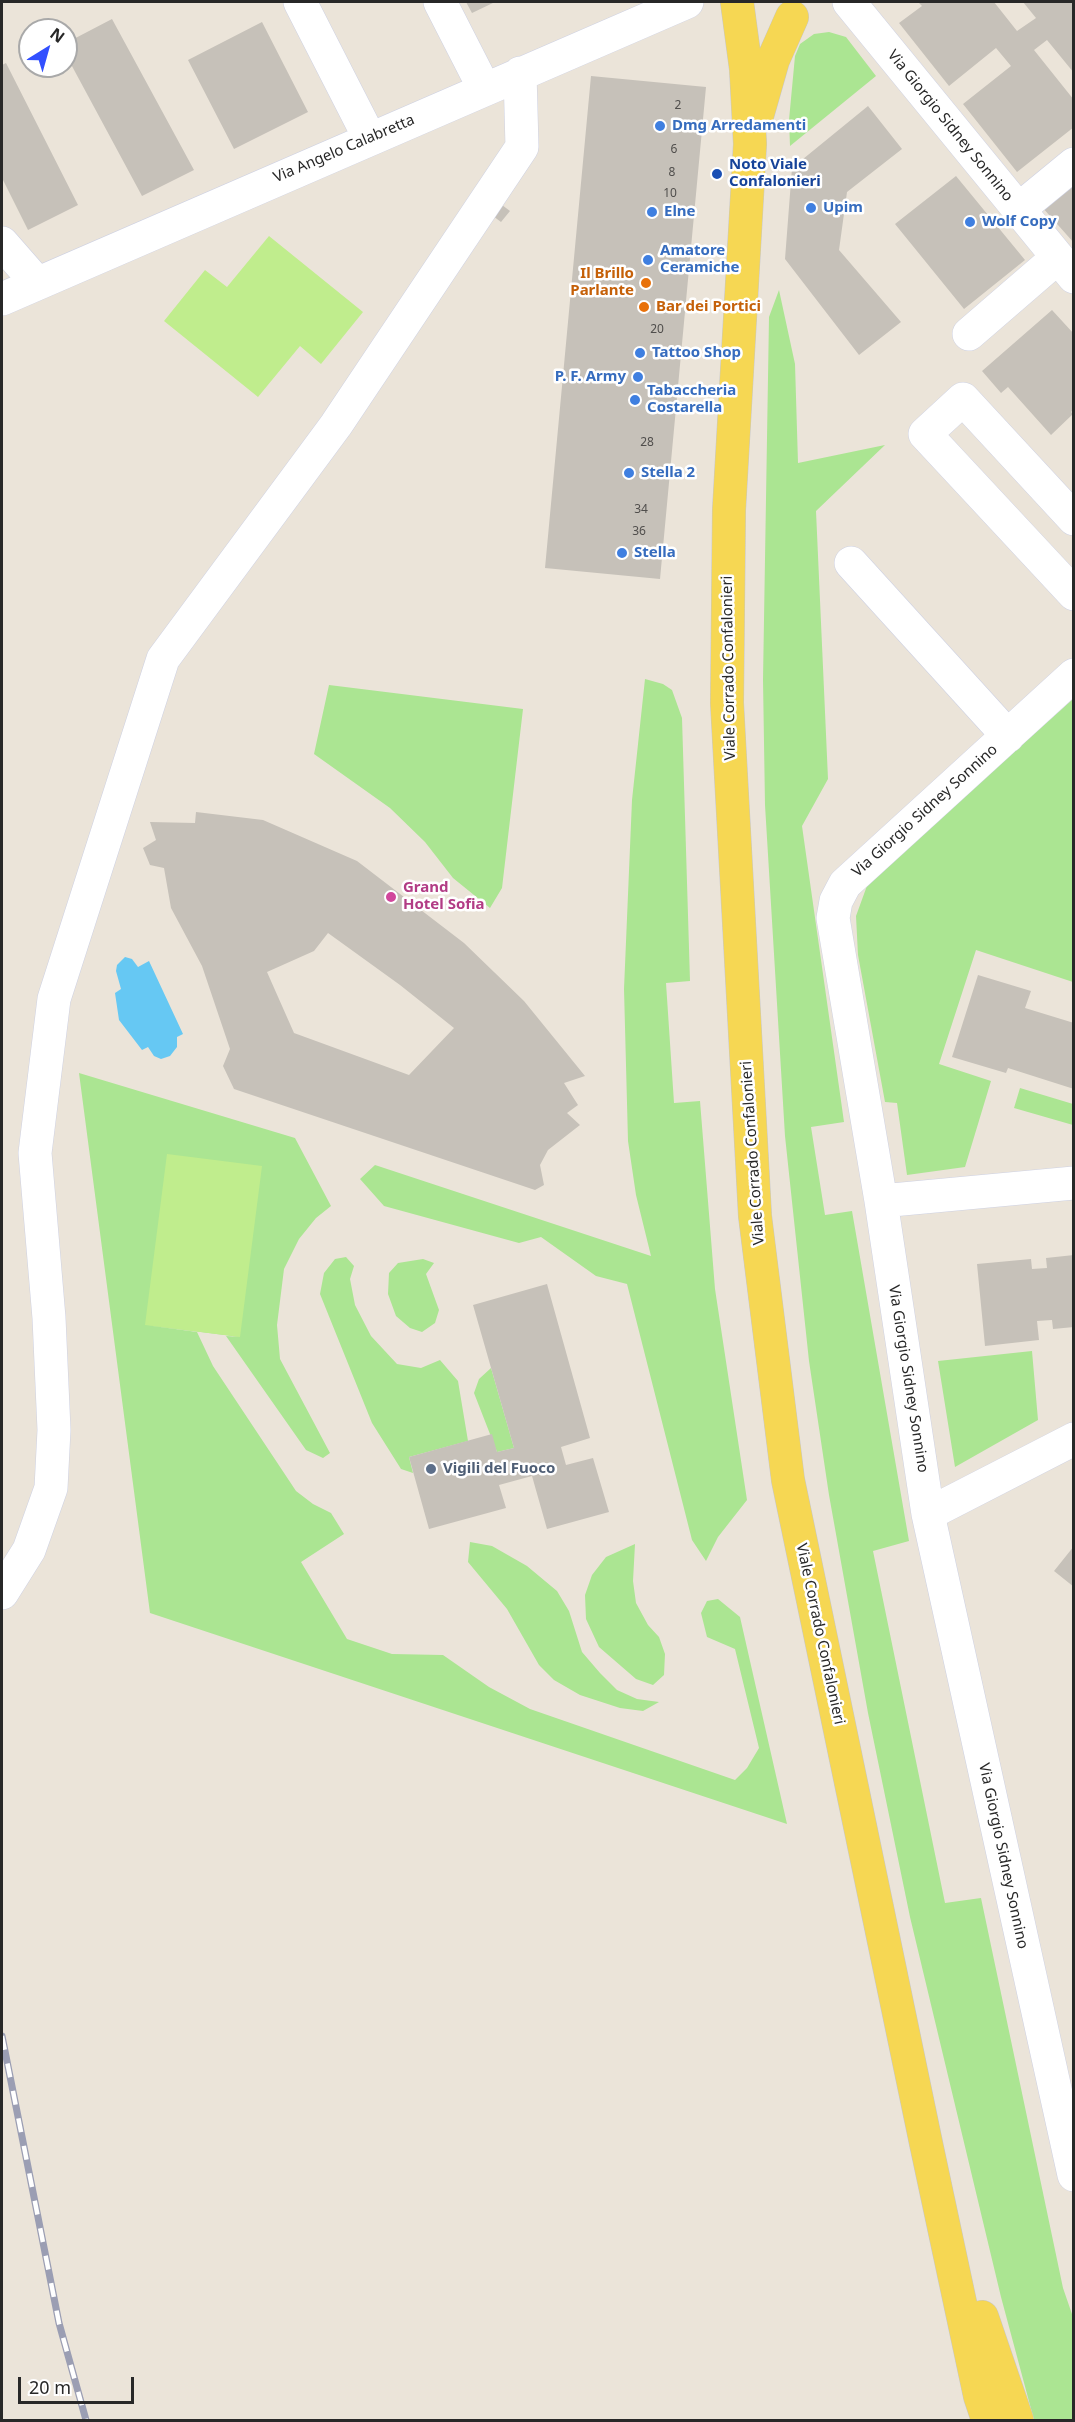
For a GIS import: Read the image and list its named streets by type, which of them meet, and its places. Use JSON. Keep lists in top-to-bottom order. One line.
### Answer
{"streets":{"main road":["Viale Corrado Confalonieri"],"street":["Via Giorgio Sidney Sonnino","Via Angelo Calabretta"]},"places":["Dmg Arredamenti","Noto Viale Confalonieri","Upim","Elne","Wolf Copy","Amatore Ceramiche","Il Brillo Parlante","Bar dei Portici","Tattoo Shop","P. F. Army","Tabaccheria Costarella","Stella 2","Stella","Grand Hotel Sofia","Vigili del Fuoco"],"house_numbers":["2","6","8","10","20","28","34","36"],"scale_bar":"20 m","north":"top right"}
